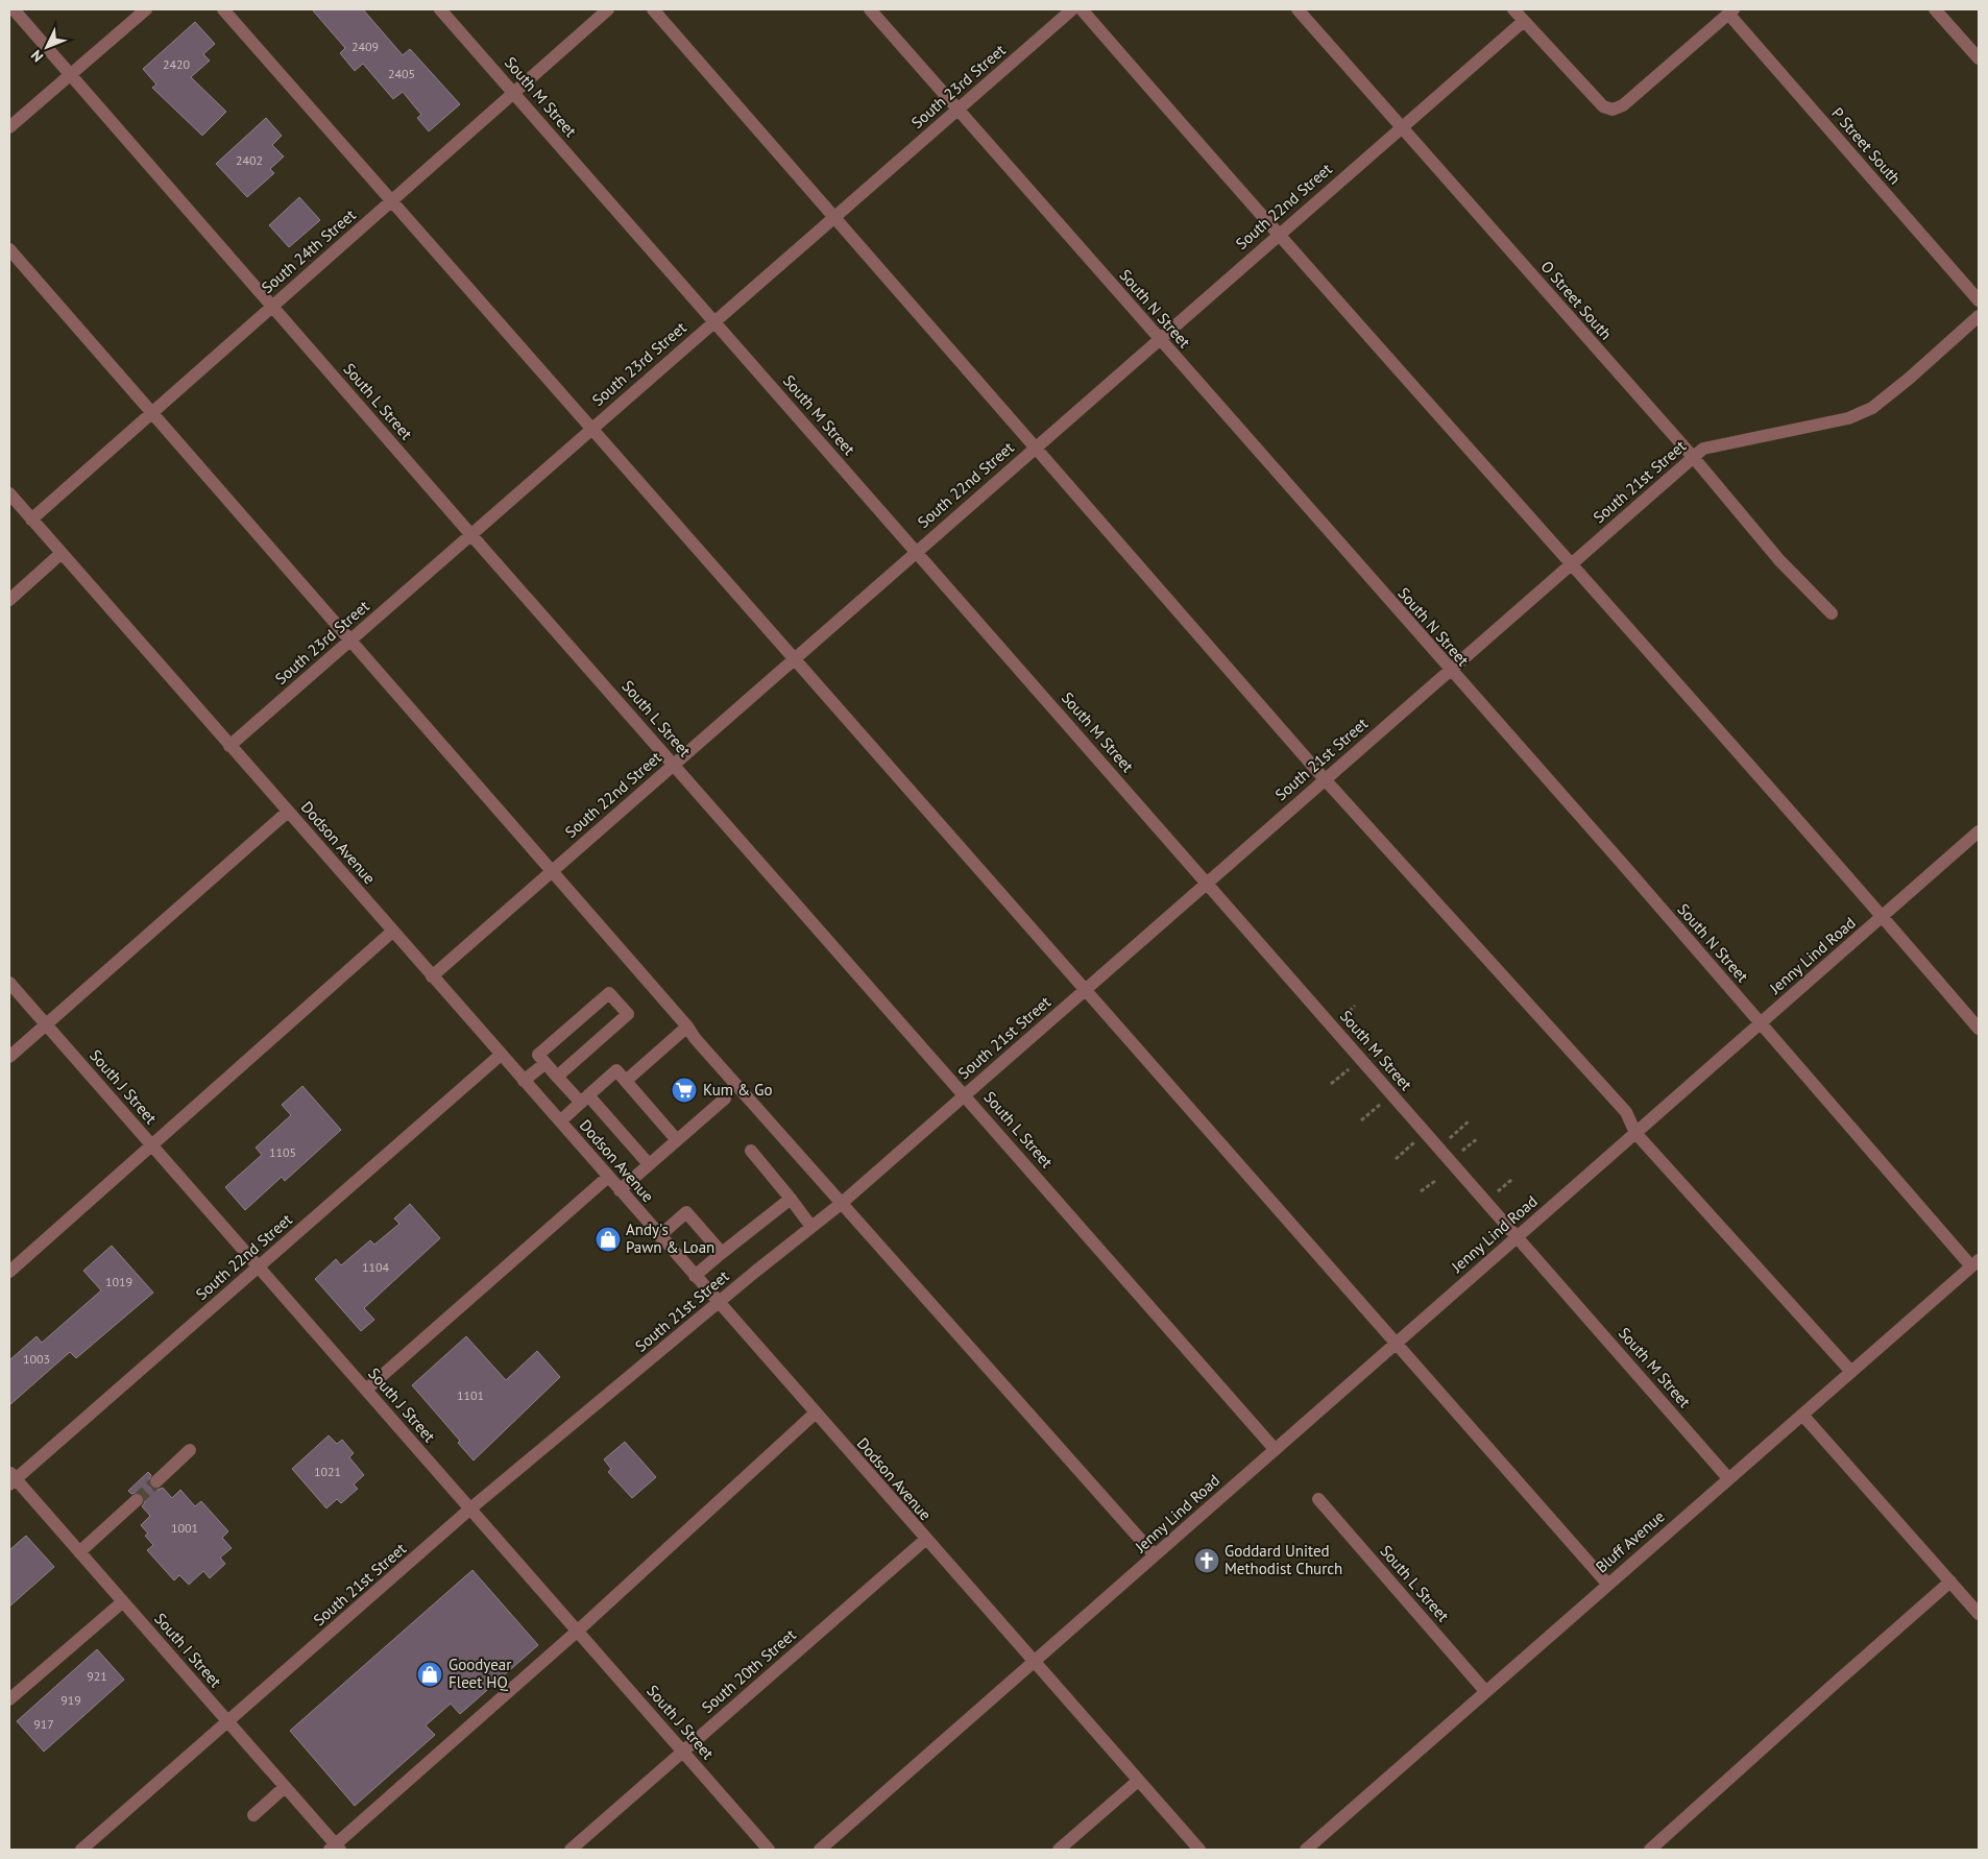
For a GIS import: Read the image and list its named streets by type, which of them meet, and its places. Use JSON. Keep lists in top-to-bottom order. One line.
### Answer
{"streets":{"street":["South 23rd Street","South M Street","P Street South","South 22nd Street","South 24th Street","O Street South","South N Street","South L Street","South 21st Street","Dodson Avenue","Jenny Lind Road","South J Street","Bluff Avenue","South I Street","South 20th Street"]},"crossings":[["South 23rd Street","South M Street"],["South 23rd Street","South N Street"],["South 23rd Street","South L Street"],["South 23rd Street","Dodson Avenue"],["South M Street","South 22nd Street"],["South M Street","South 24th Street"],["South M Street","South 21st Street"],["South M Street","Jenny Lind Road"],["South M Street","Bluff Avenue"],["South 22nd Street","O Street South"],["South 22nd Street","South N Street"],["South 22nd Street","South L Street"],["South 22nd Street","Dodson Avenue"],["South 22nd Street","South J Street"],["South 22nd Street","South I Street"],["South 24th Street","South L Street"],["South 24th Street","Dodson Avenue"],["O Street South","South 21st Street"],["South N Street","South 21st Street"],["South N Street","Jenny Lind Road"],["South N Street","Bluff Avenue"],["South L Street","South 21st Street"],["South L Street","Jenny Lind Road"],["South L Street","Bluff Avenue"],["South 21st Street","Dodson Avenue"],["South 21st Street","South J Street"],["South 21st Street","South I Street"],["Dodson Avenue","Jenny Lind Road"],["Dodson Avenue","South 20th Street"],["South J Street","South 20th Street"]],"places":{"supermarket":["Kum & Go"],"shop":["Andy's Pawn & Loan","Goodyear Fleet HQ"],"church":["Goddard United Methodist Church"]},"house_numbers":["2409","2420","2405","2402","1105","1104","1019","1003","1101","1021","1001","921","919","917"],"north":"bottom left"}
